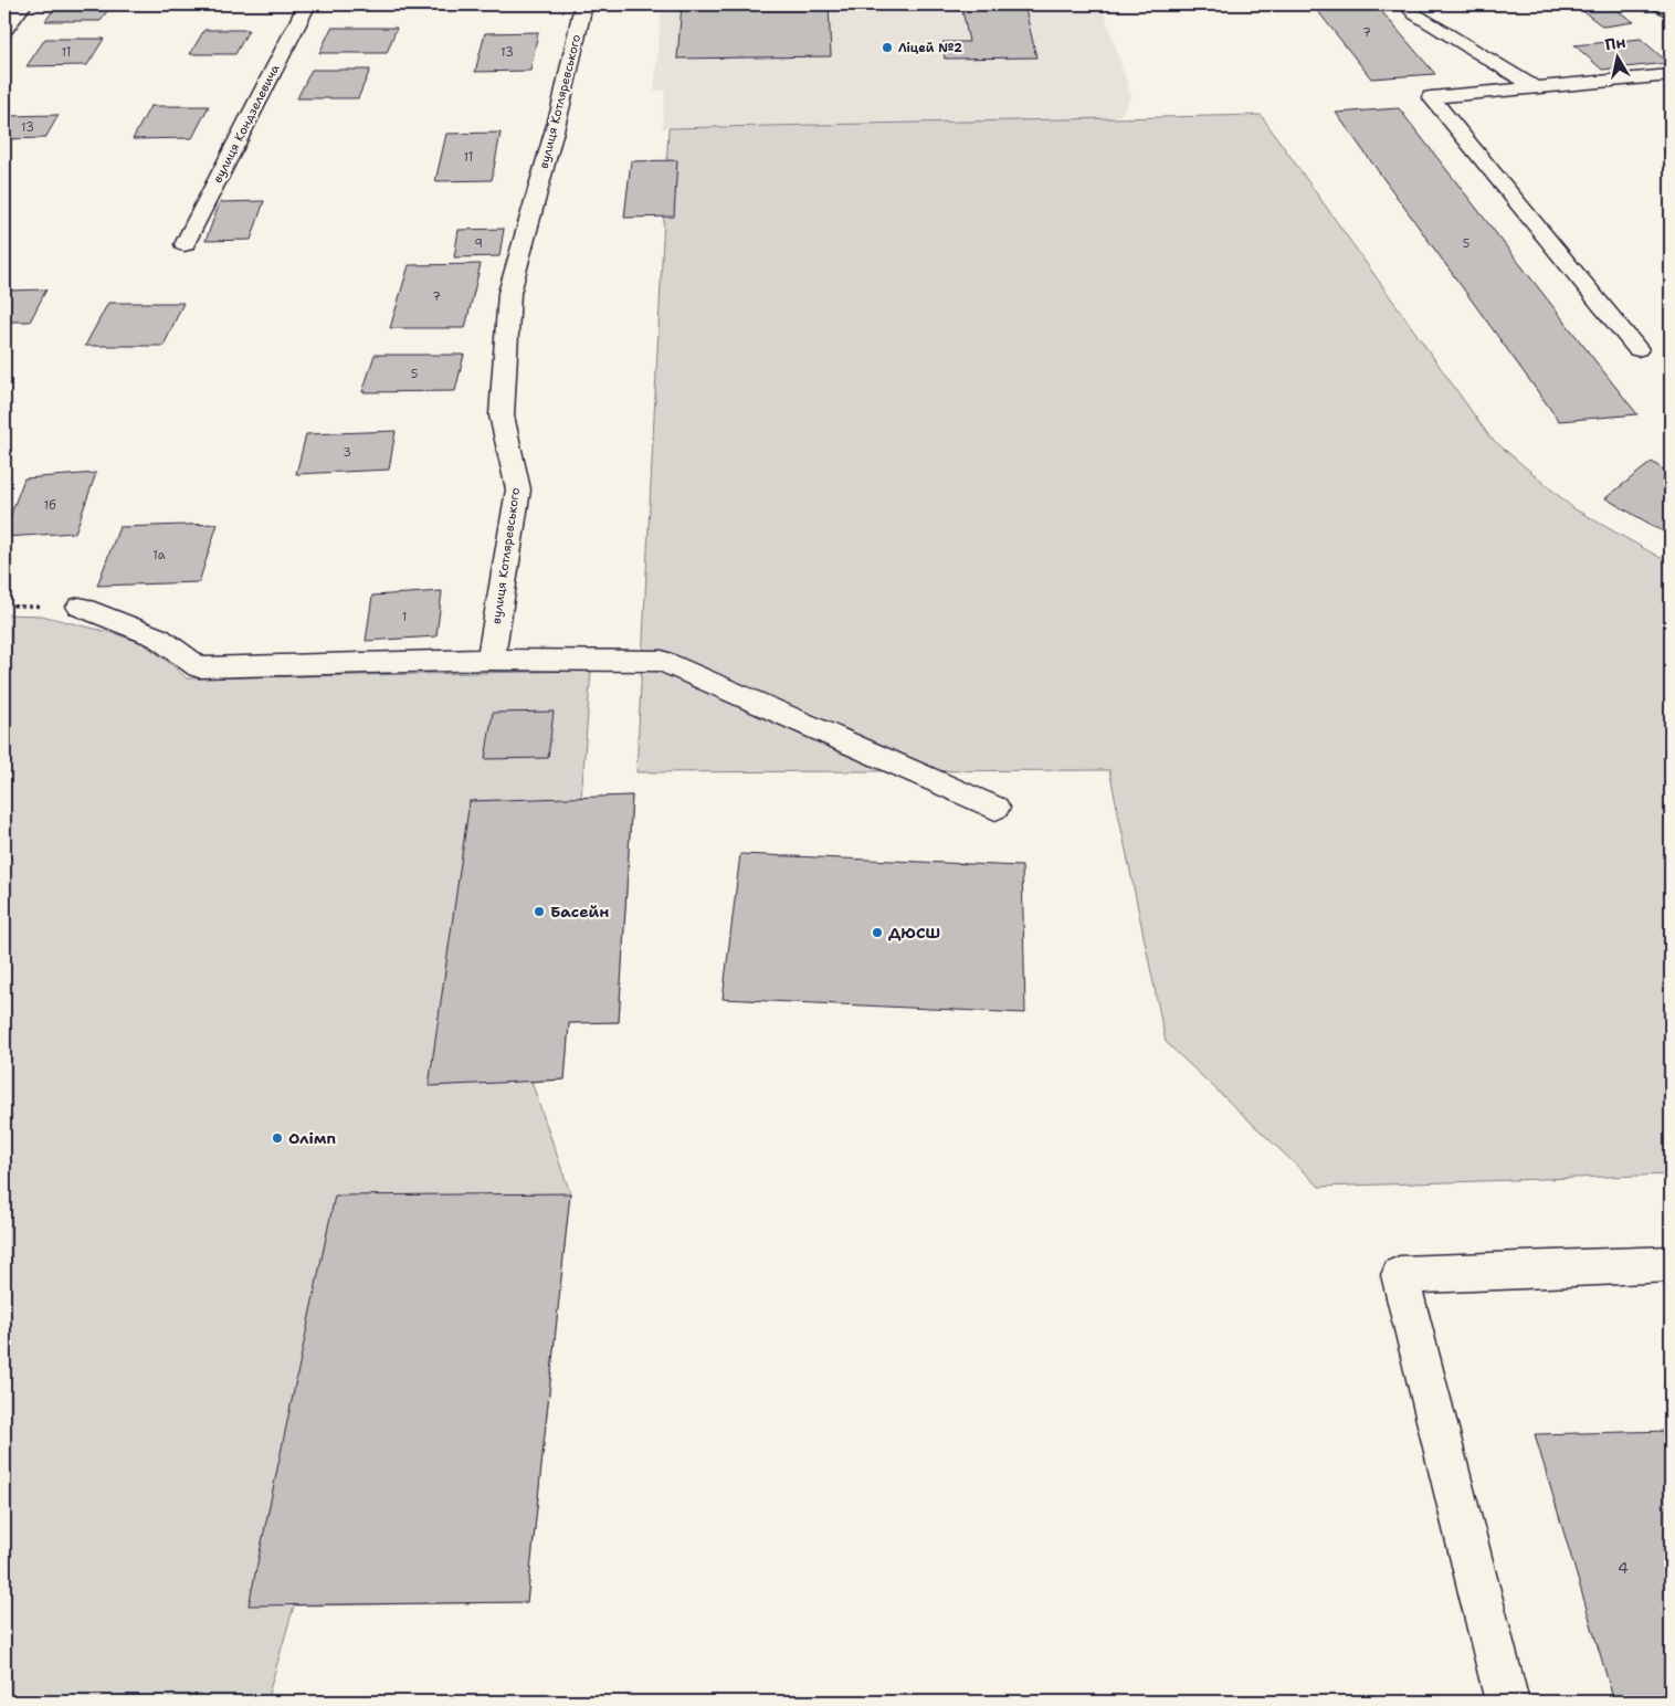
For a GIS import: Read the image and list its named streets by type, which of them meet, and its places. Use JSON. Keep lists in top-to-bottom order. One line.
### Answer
{"streets":{"street":["вулиця Котляревського","вулиця Кондзелевича"]},"places":["Ліцей №2","Басейн","ДЮСШ","Олімп"],"house_numbers":["7","11","13","13","11","9","5","7","5","3","1б","1а","1","4"],"north":"top"}
